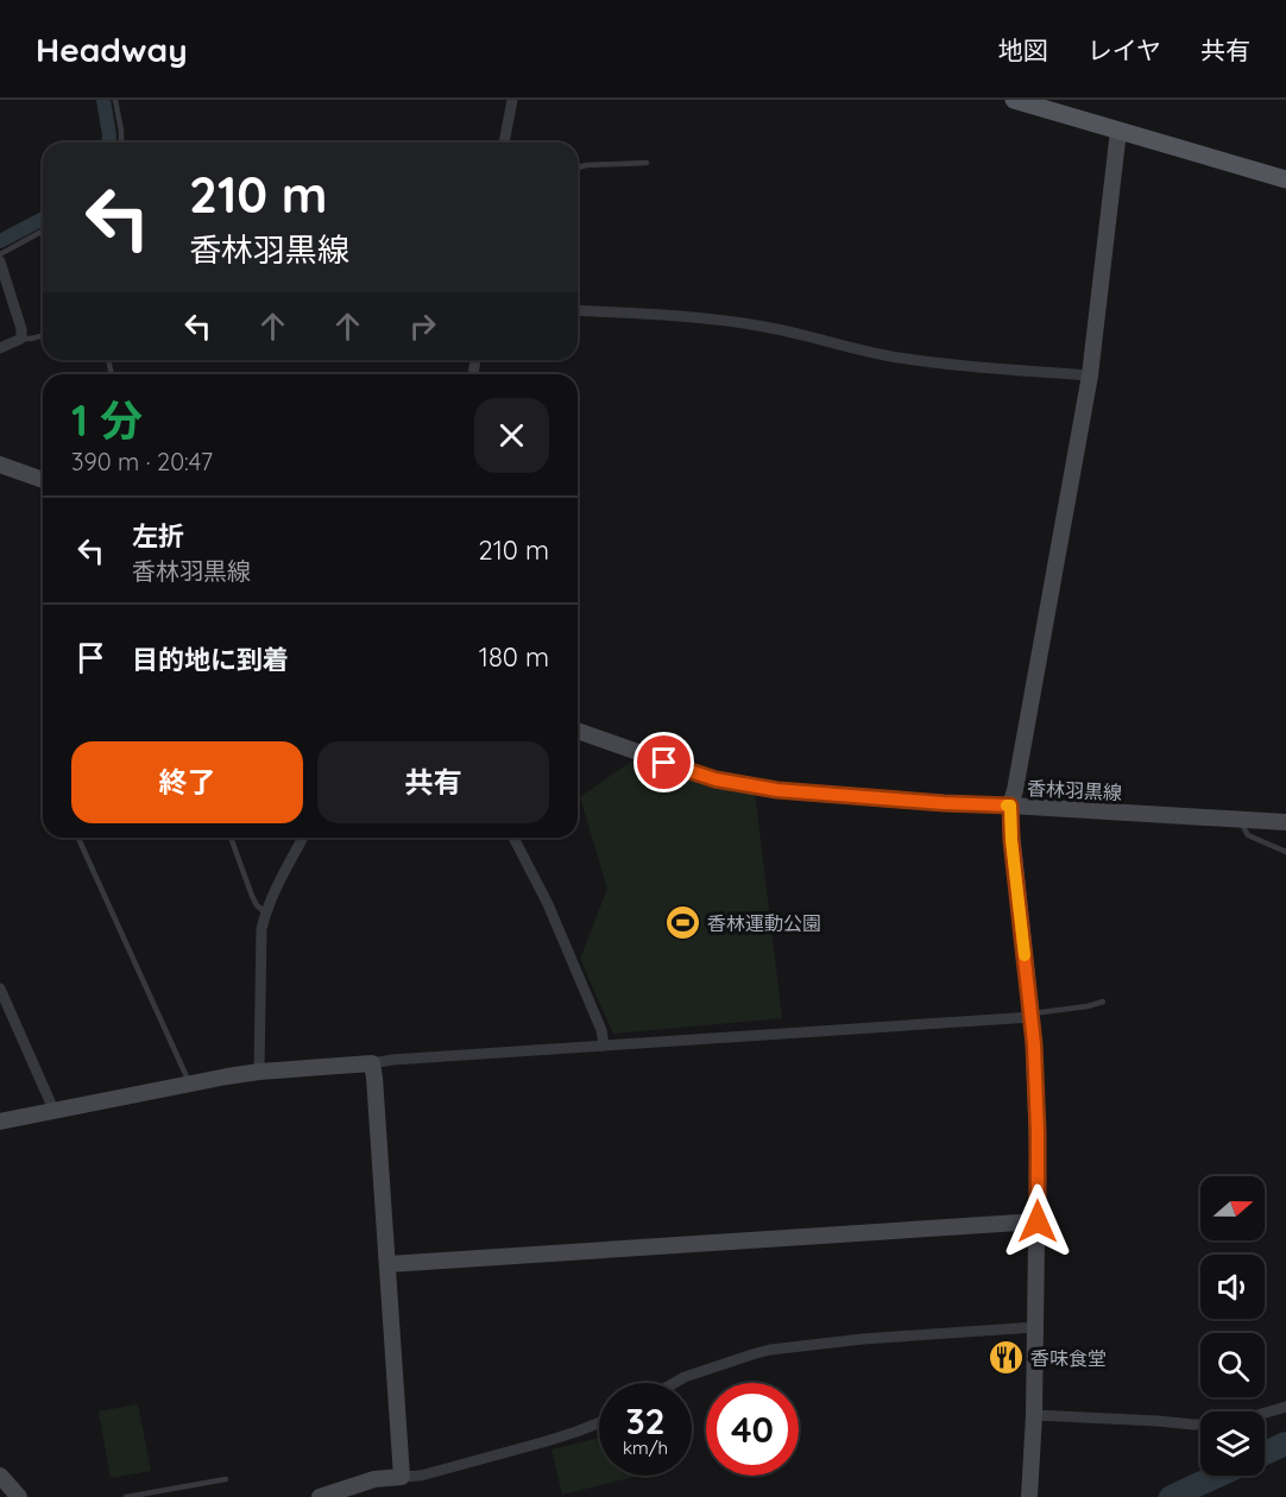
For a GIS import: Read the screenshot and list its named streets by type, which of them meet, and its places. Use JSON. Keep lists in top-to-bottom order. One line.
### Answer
{"streets":{"street":["香林羽黒線"]},"places":{"sports":["香林運動公園"],"restaurant":["香味食堂"]},"north":"right","page":{"header":"Headway","nav":["地図","レイヤ","共有"],"turn":["210 m","香林羽黒線"],"heading":["1 分","390 m · 20:47"],"list":[{"name":"左折","note":"香林羽黒線","value":"210 m"},{"name":"目的地に到着","value":"180 m"}],"buttons":["終了","共有"],"speed":"32 km/h","limit":"40"}}
